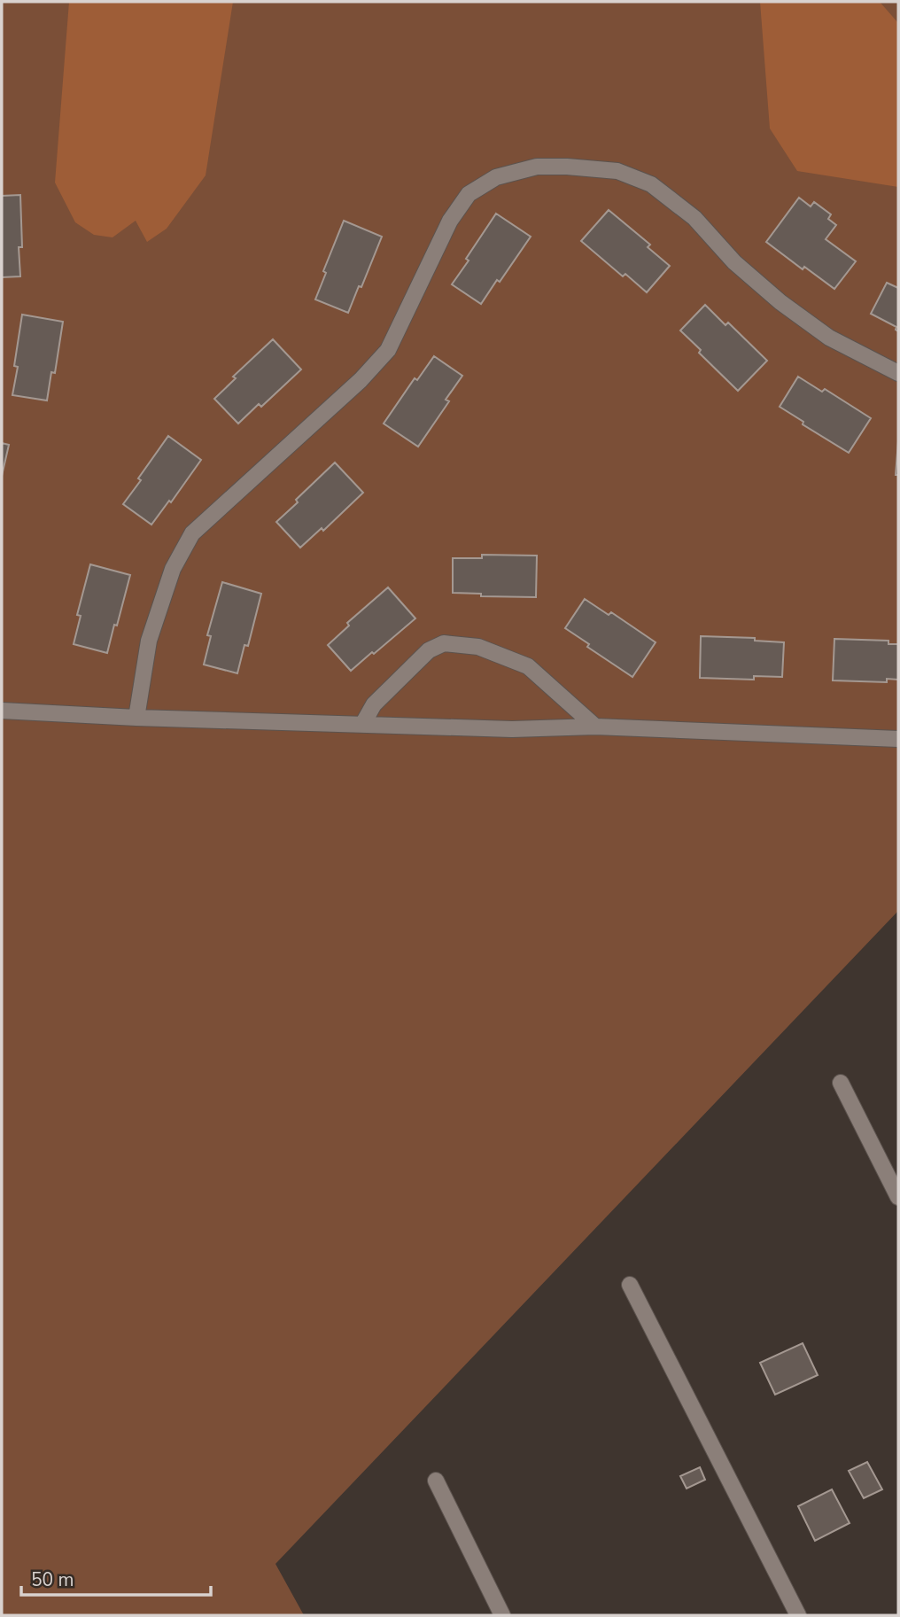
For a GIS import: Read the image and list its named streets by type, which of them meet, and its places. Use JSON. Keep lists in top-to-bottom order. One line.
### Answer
{"scale_bar":"50 m"}
